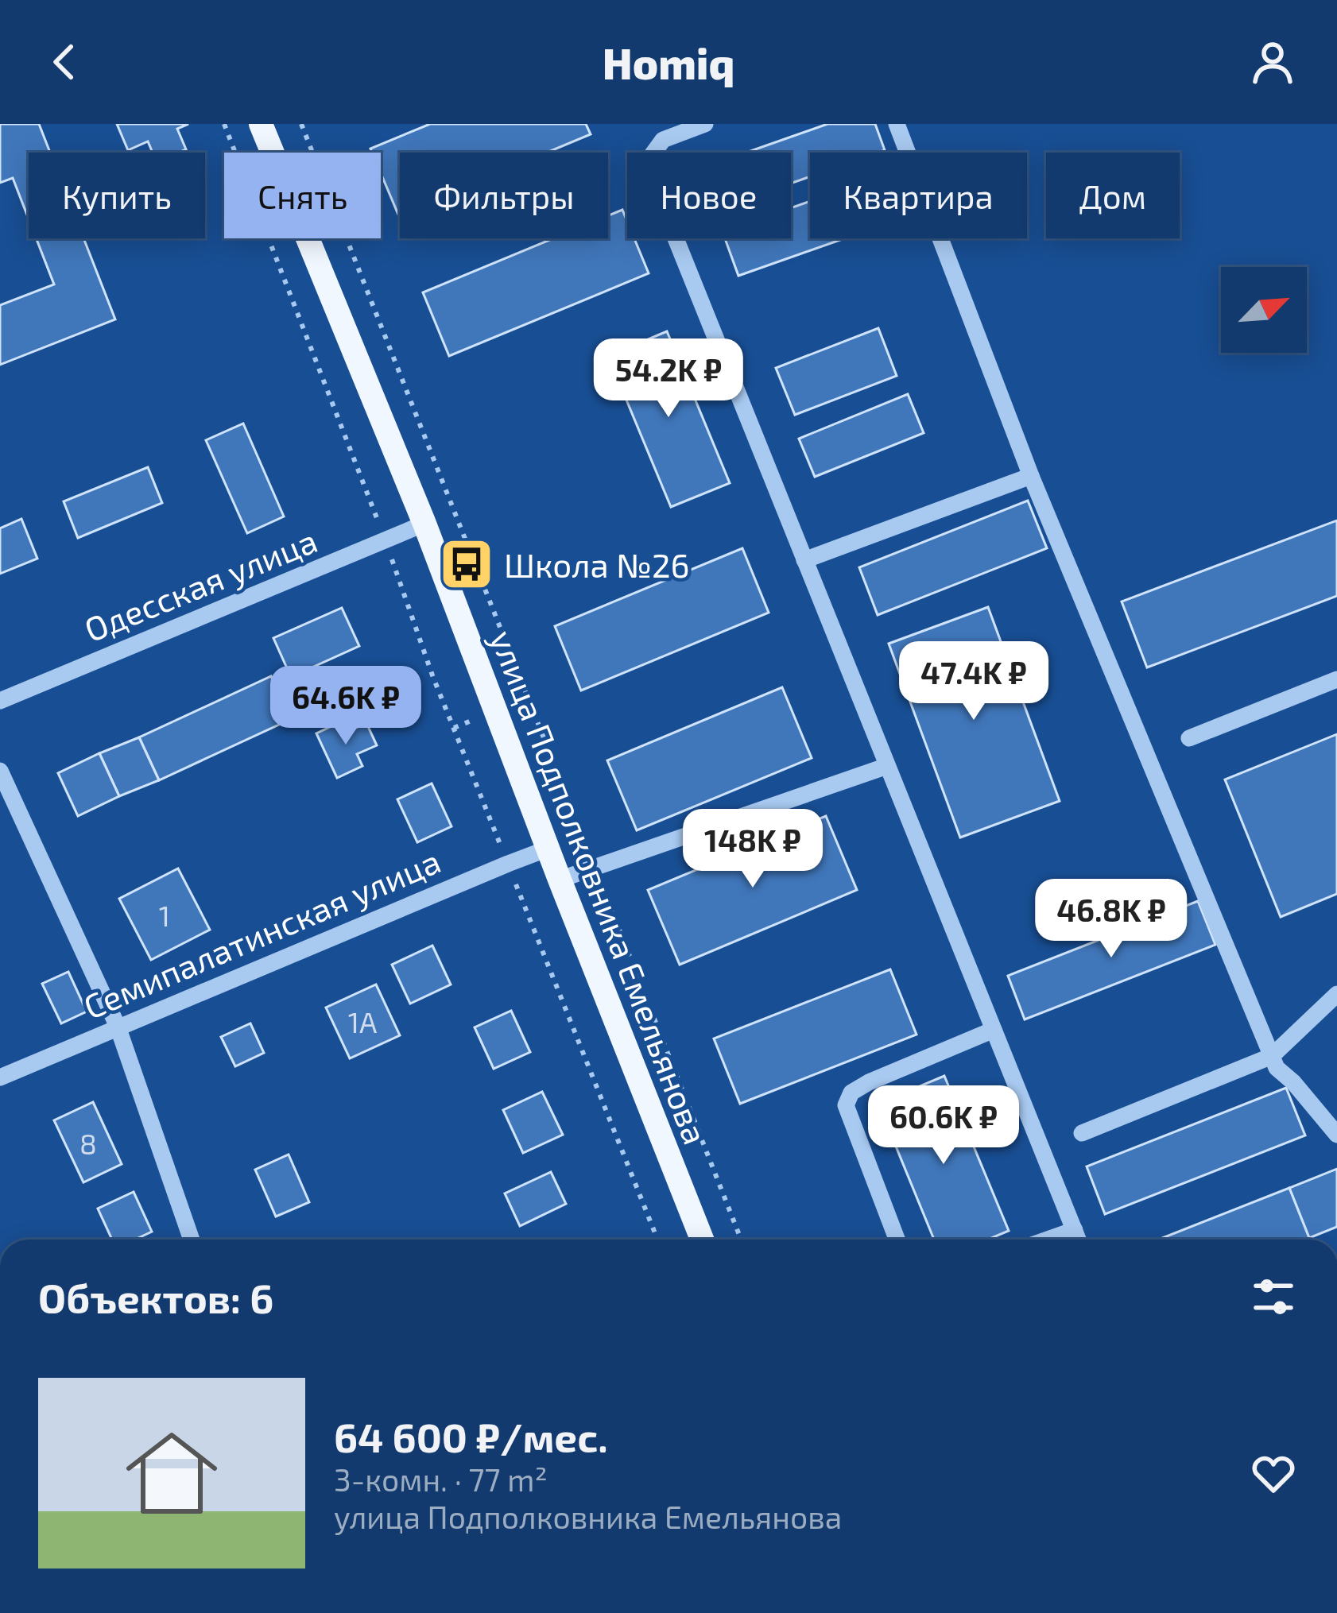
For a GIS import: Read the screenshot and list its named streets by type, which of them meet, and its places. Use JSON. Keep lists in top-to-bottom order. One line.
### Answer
{"streets":{"main road":["улица Подполковника Емельянова"],"street":["Одесская улица","Семипалатинская улица"]},"crossings":[["Одесская улица","улица Подполковника Емельянова"],["улица Подполковника Емельянова","Семипалатинская улица"]],"places":{"bus stop":["Школа №26"]},"house_numbers":["1","1А","8"],"north":"top right","page":{"header":"Homiq","chip":["Купить","Снять","Фильтры","Новое","Квартира","Дом"],"price":["54.2K ₽","47.4K ₽","64.6K ₽","148K ₽","46.8K ₽","60.6K ₽"],"heading":"Объектов: 6","list":[{"name":"64 600 ₽/мес.","note":"3-комн. · 77 m² · улица Подполковника Емельянова"}]}}
